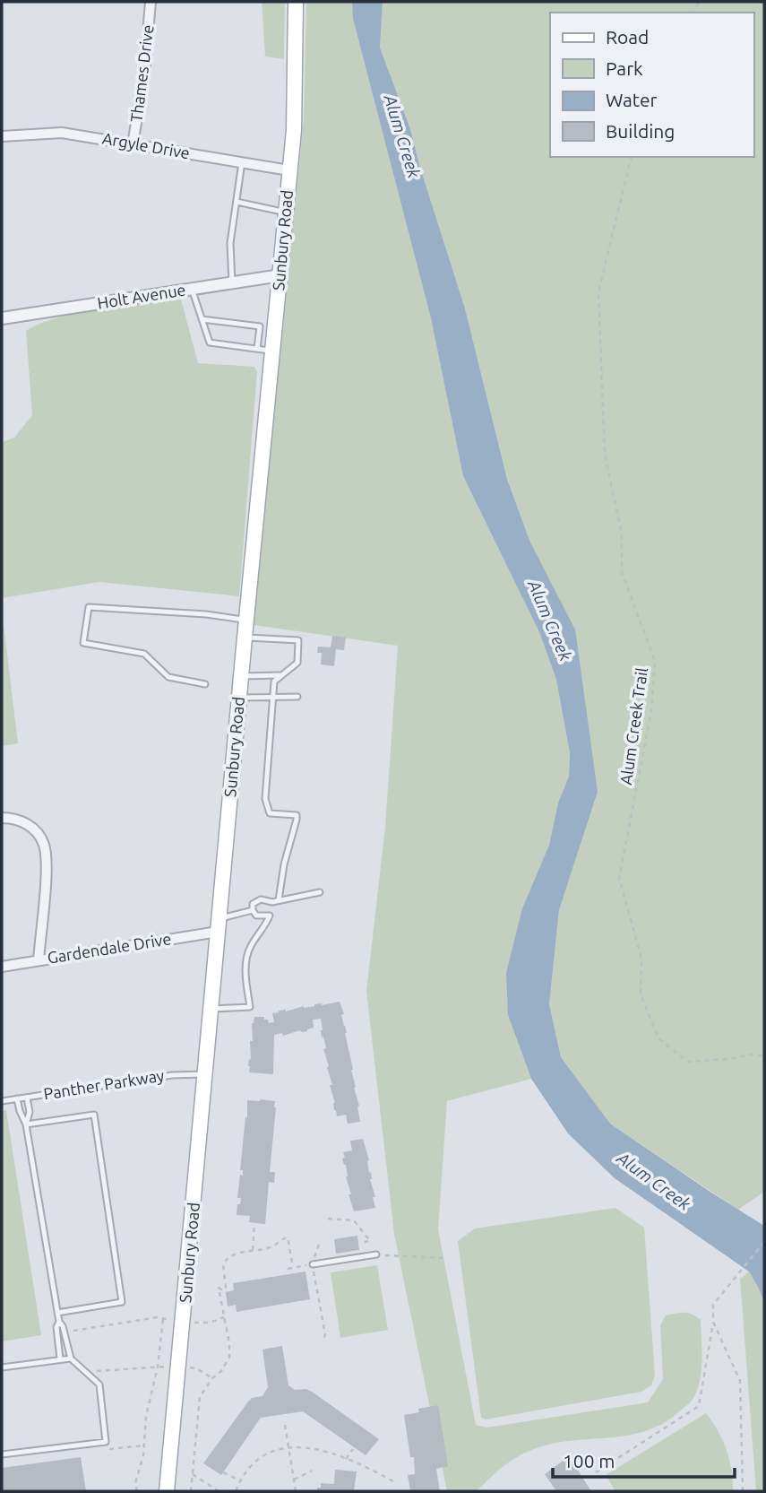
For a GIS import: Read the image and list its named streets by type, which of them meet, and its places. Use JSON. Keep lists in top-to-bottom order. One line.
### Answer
{"streets":{"main road":["Sunbury Road"],"street":["Thames Drive","Argyle Drive","Holt Avenue","Gardendale Drive"],"lane":["Panther Parkway"],"path":["Alum Creek Trail"]},"crossings":[["Thames Drive","Argyle Drive"],["Argyle Drive","Sunbury Road"],["Sunbury Road","Holt Avenue"],["Sunbury Road","Gardendale Drive"],["Sunbury Road","Panther Parkway"]],"water":["Alum Creek"],"legend":["Road","Park","Water","Building"],"scale_bar":"100 m"}
